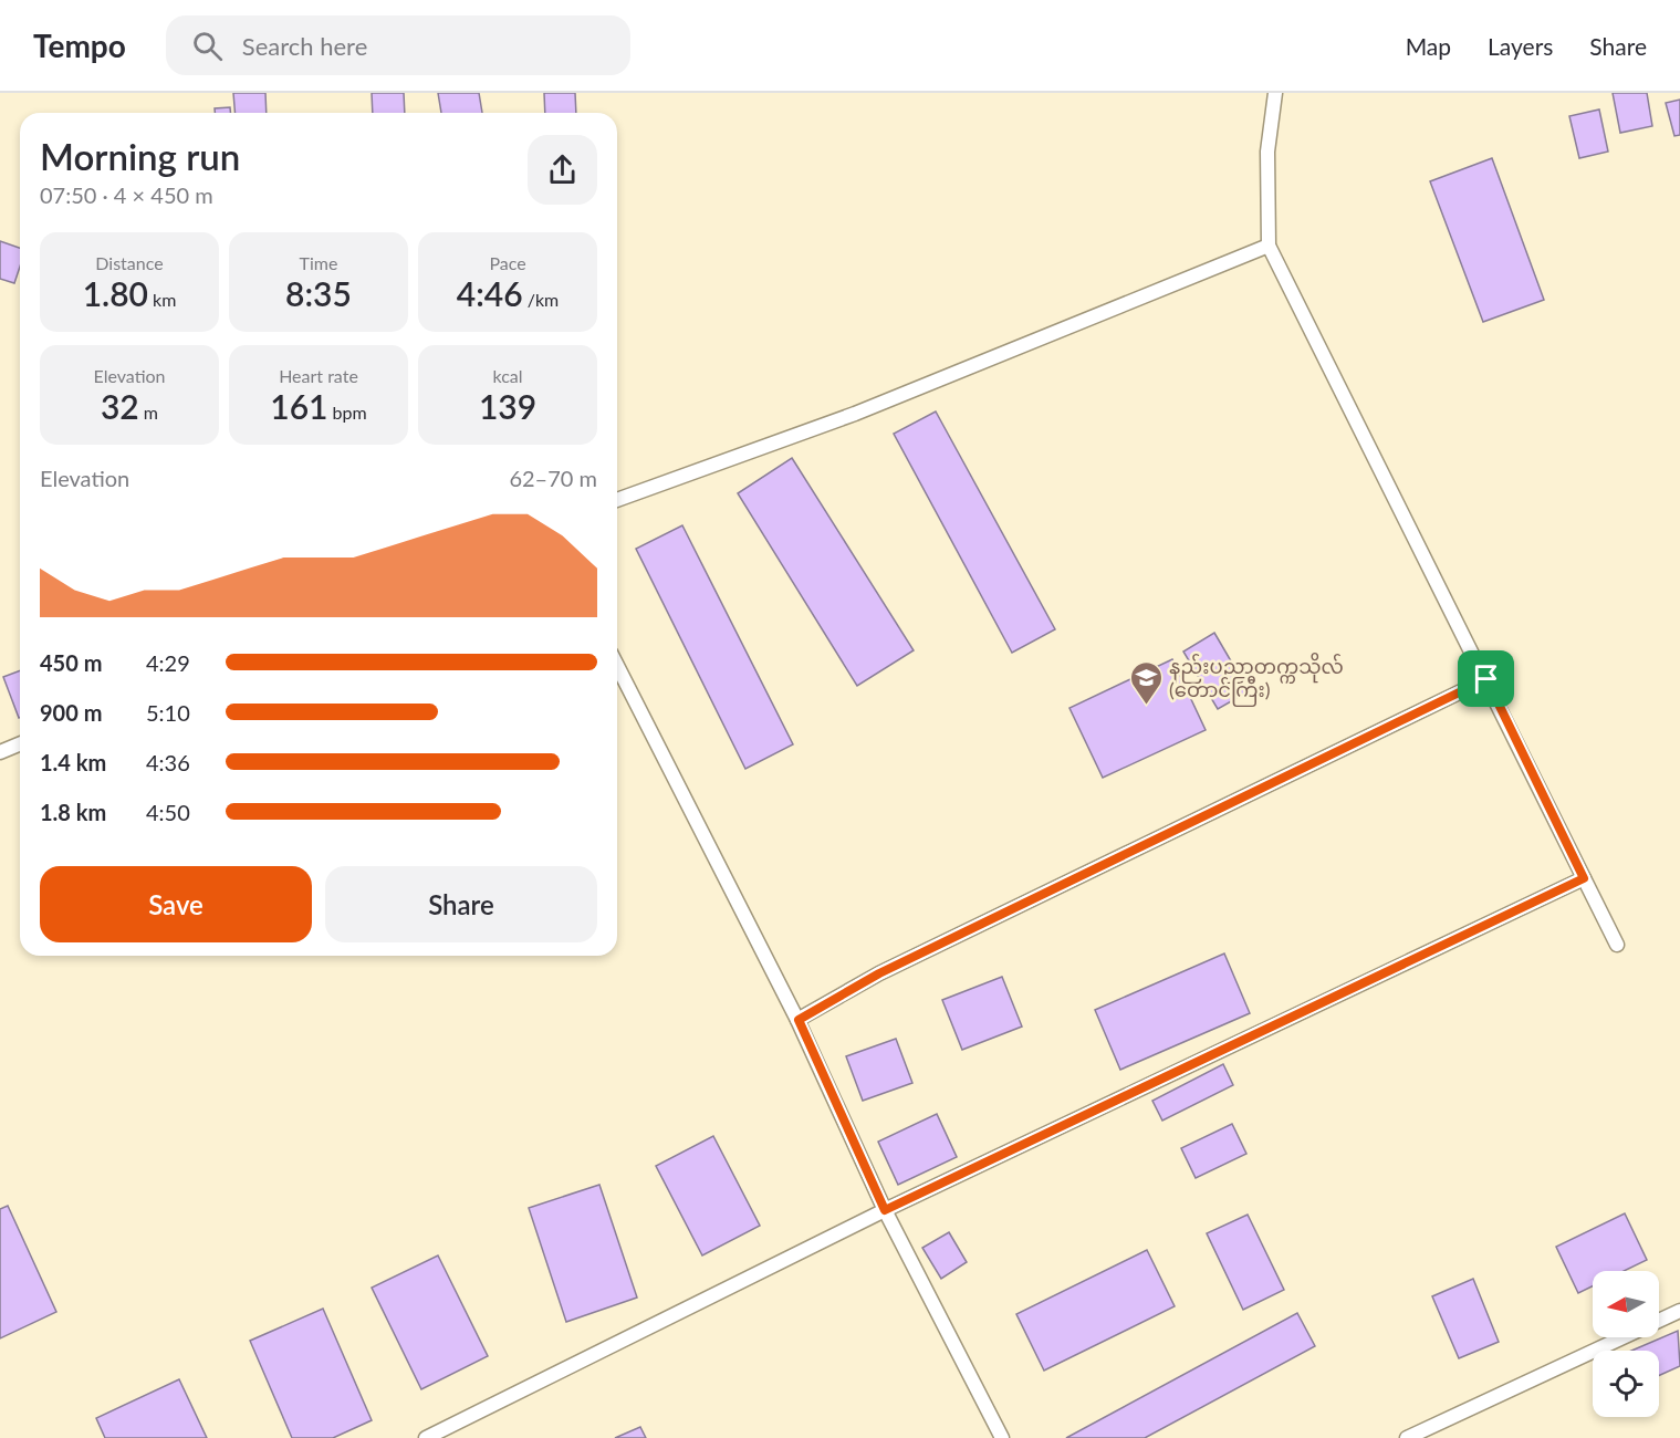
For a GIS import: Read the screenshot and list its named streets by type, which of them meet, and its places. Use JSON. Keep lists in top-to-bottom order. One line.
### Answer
{"places":{"school or university":["နည်းပညာတက္ကသိုလ် (တောင်ကြီး)"]},"north":"left","page":{"header":"Tempo","search":"Search here","nav":["Map","Layers","Share"],"heading":["Morning run","07:50 · 4 × 450 m"],"stats":[["Distance","1.80 km"],["Time","8:35"],["Pace","4:46 /km"],["Elevation","32 m"],["Heart rate","161 bpm"],["kcal","139"]],"chart":["Elevation","62–70 m"],"list":[{"name":"450 m","note":"4:29"},{"name":"900 m","note":"5:10"},{"name":"1.4 km","note":"4:36"},{"name":"1.8 km","note":"4:50"}],"buttons":["Save","Share"]}}
